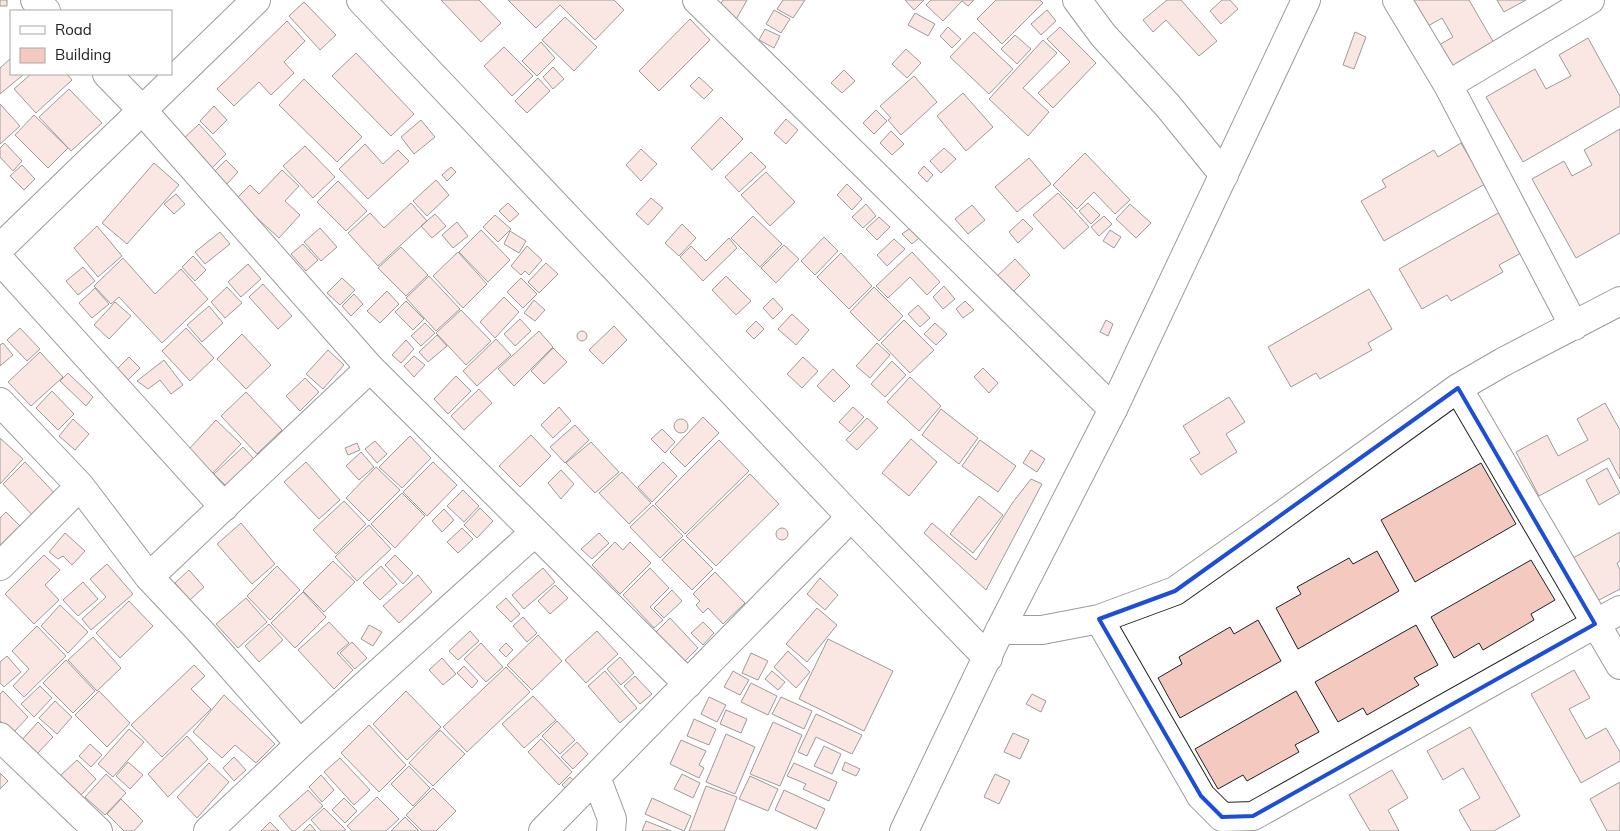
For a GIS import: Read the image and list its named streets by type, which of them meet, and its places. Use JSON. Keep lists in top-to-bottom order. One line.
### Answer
{"legend":["Road","Building"]}
